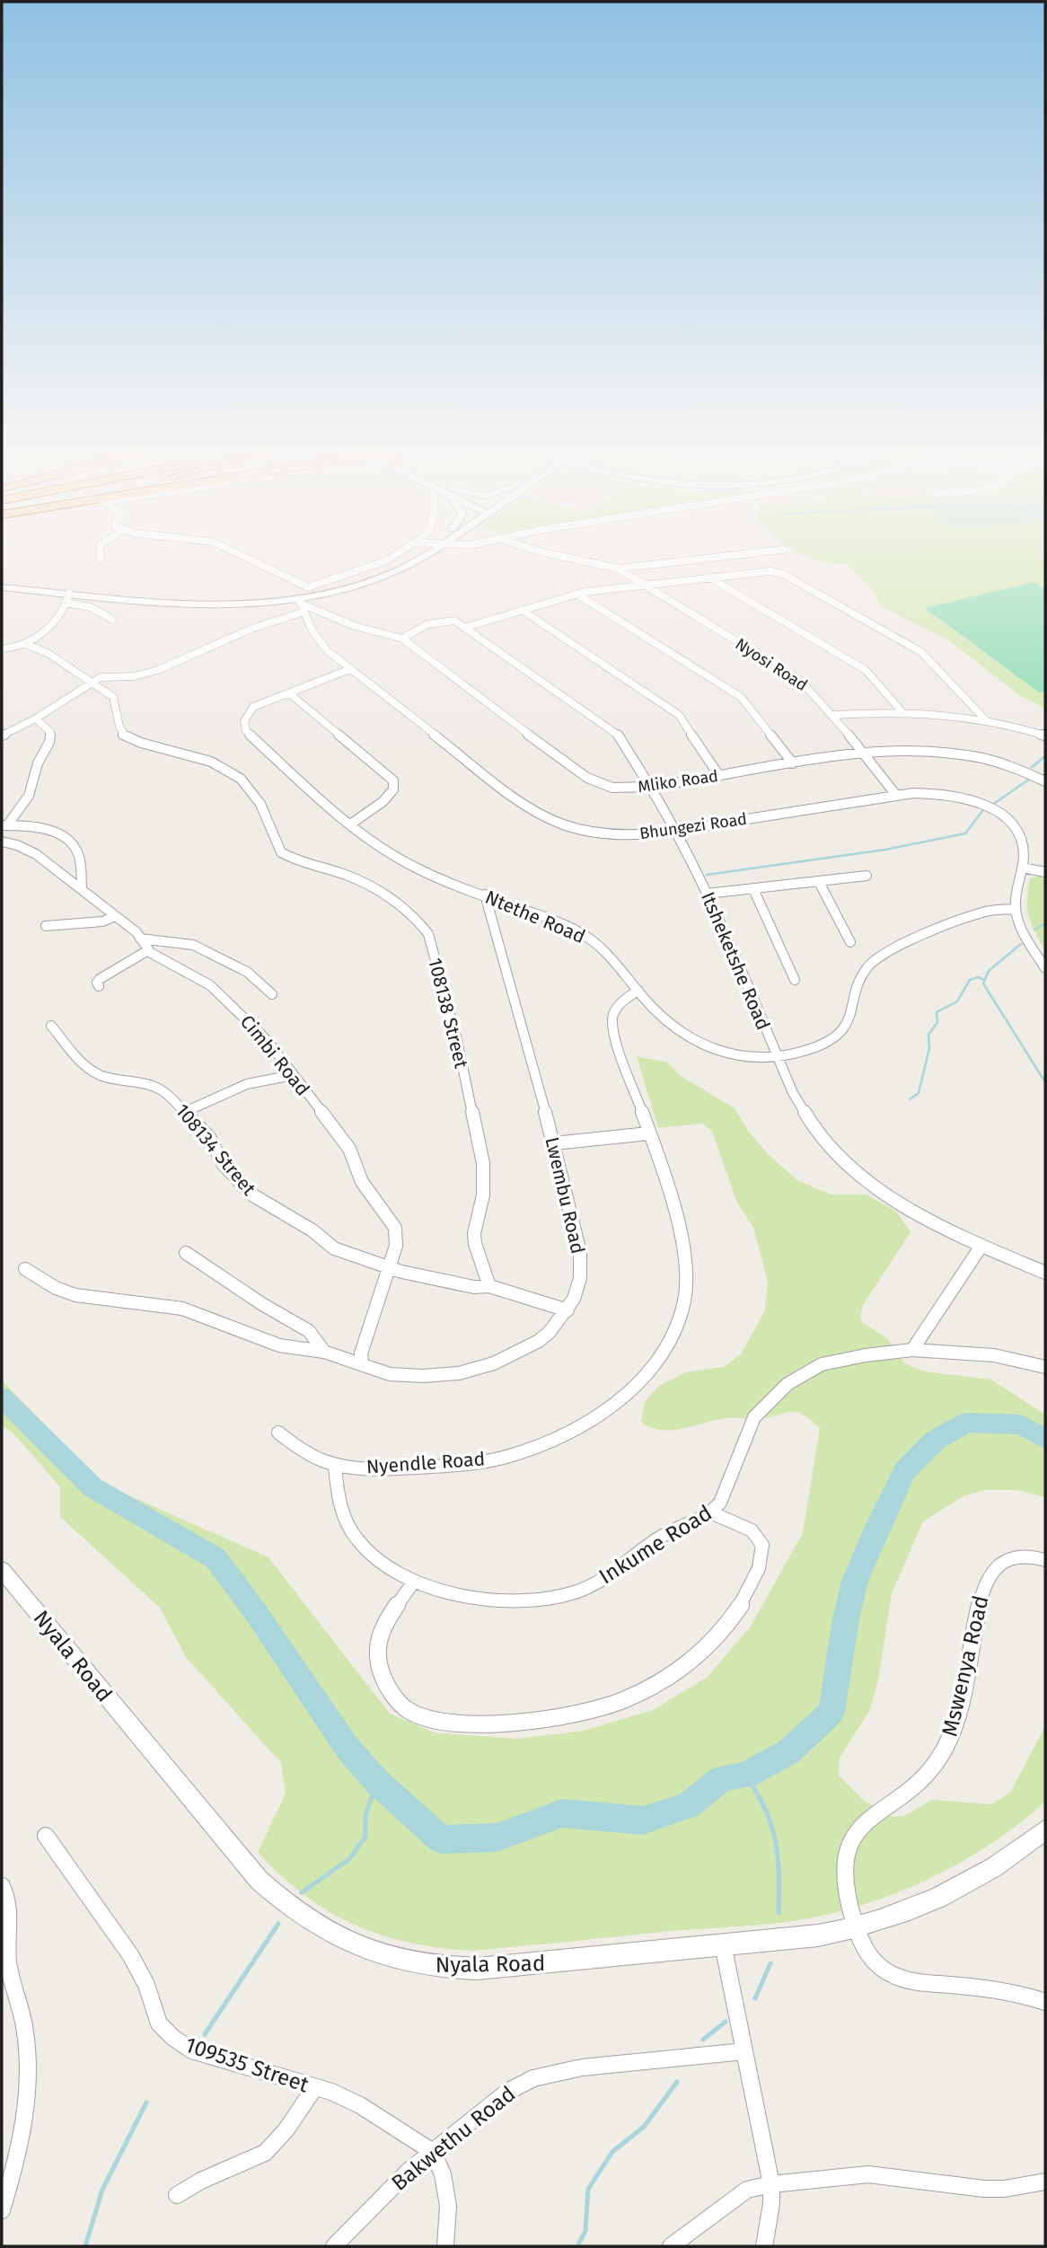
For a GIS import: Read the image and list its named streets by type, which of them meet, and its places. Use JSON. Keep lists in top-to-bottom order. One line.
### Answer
{"streets":{"street":["Nyosi Road","Mliko Road","Bhungezi Road","Ntethe Road","Itsheketshe Road","108138 Street","Cimbi Road","108134 Street","Lwembu Road","Nyendle Road","Inkume Road","Nyala Road","Mswenya Road","109535 Street","Bakwethu Road"]},"crossings":[["Nyosi Road","Mliko Road"],["Nyosi Road","Bhungezi Road"],["Mliko Road","Itsheketshe Road"],["Bhungezi Road","Ntethe Road"],["Bhungezi Road","Itsheketshe Road"],["Ntethe Road","Itsheketshe Road"],["Ntethe Road","Lwembu Road"],["Ntethe Road","Nyendle Road"],["108138 Street","108134 Street"],["Cimbi Road","108134 Street"],["Cimbi Road","Lwembu Road"],["Nyendle Road","Inkume Road"],["Nyala Road","Mswenya Road"],["109535 Street","Bakwethu Road"]]}
